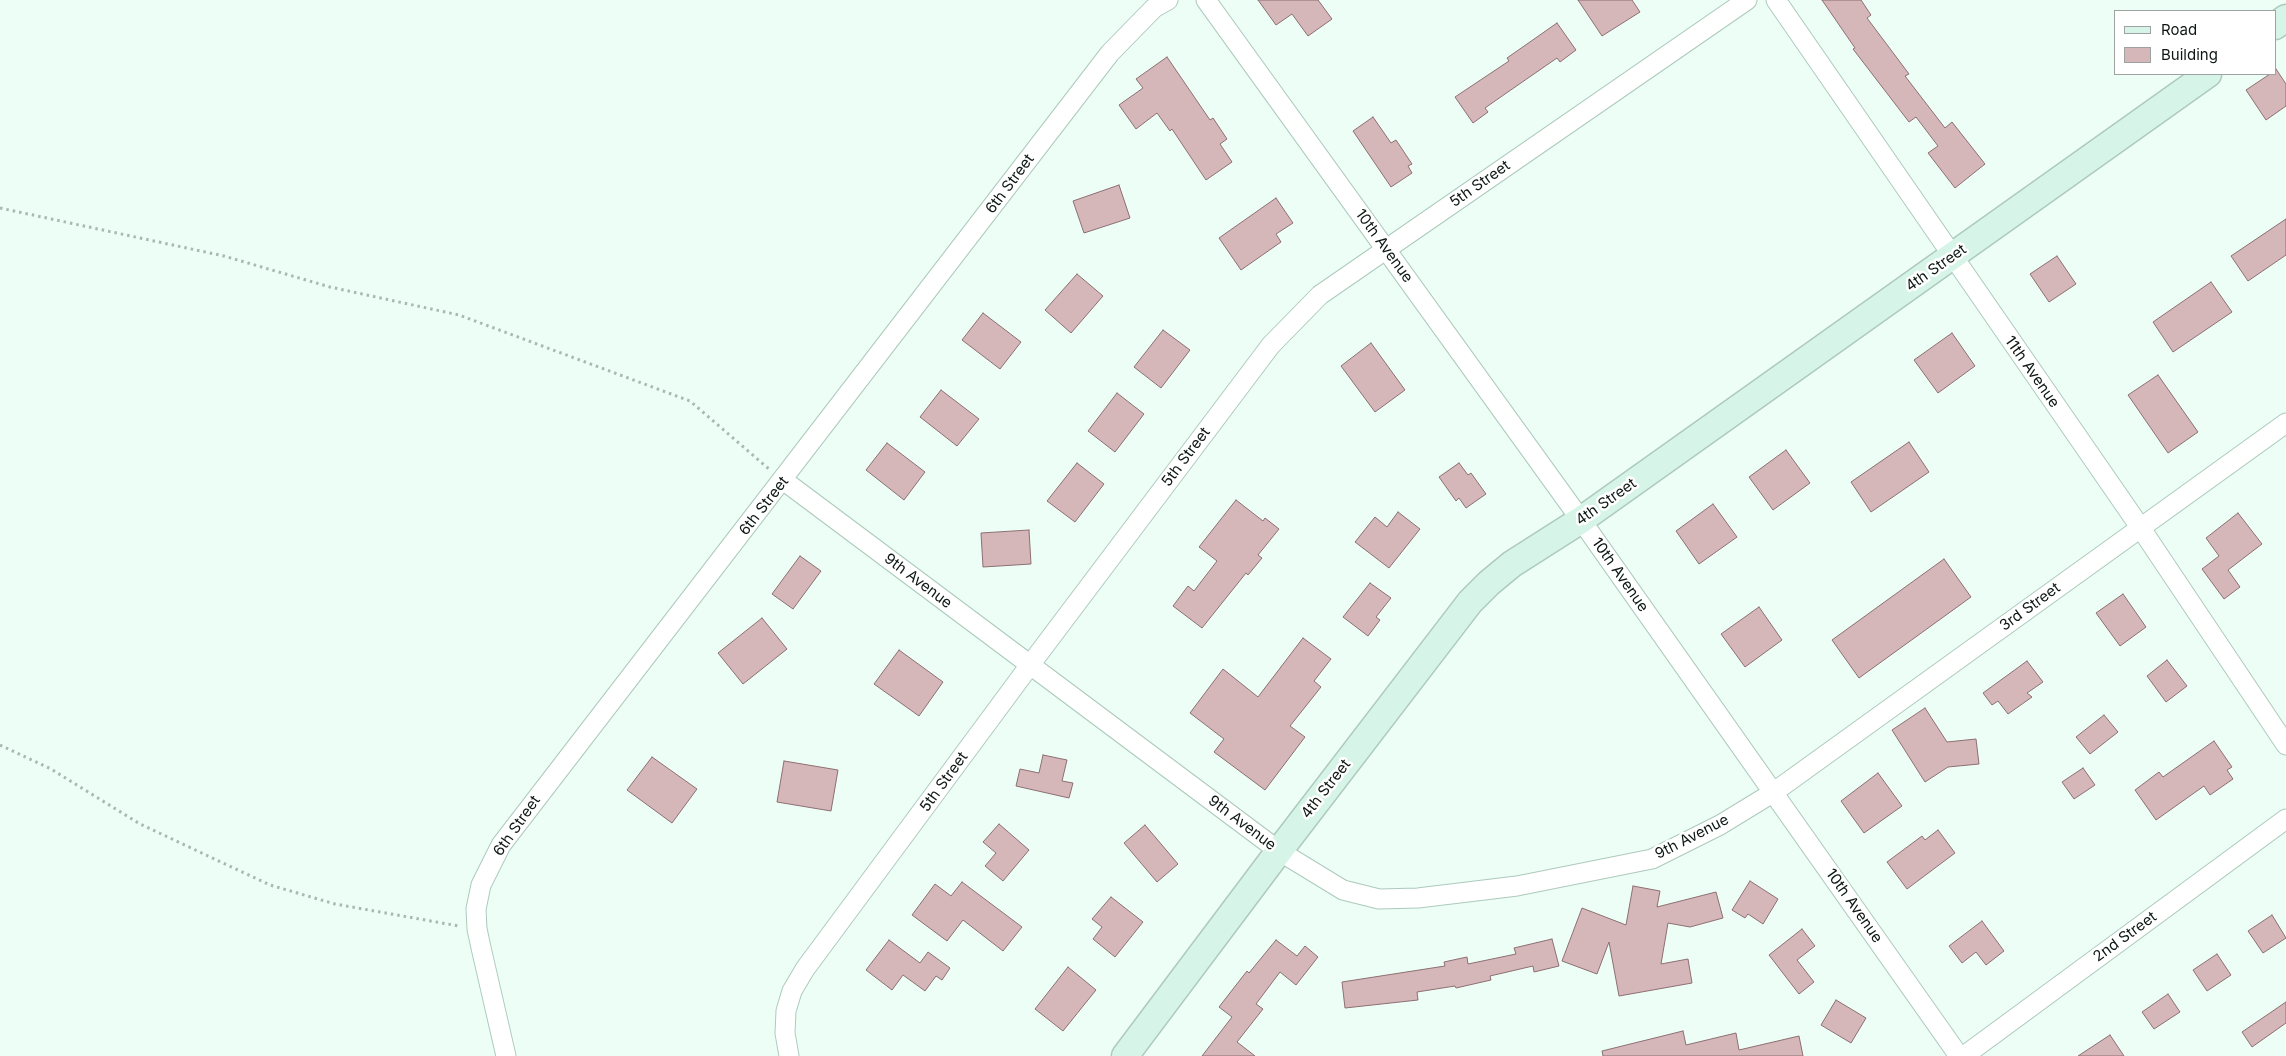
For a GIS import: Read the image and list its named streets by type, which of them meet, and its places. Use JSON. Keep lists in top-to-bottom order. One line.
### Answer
{"streets":{"street":["6th Street","5th Street","10th Avenue","4th Street","11th Avenue","9th Avenue","3rd Street","2nd Street"]},"crossings":[["6th Street","9th Avenue"],["5th Street","10th Avenue"],["5th Street","9th Avenue"],["10th Avenue","4th Street"],["10th Avenue","9th Avenue"],["10th Avenue","3rd Street"],["4th Street","11th Avenue"],["4th Street","9th Avenue"],["11th Avenue","3rd Street"],["9th Avenue","3rd Street"]],"legend":["Road","Building"]}
